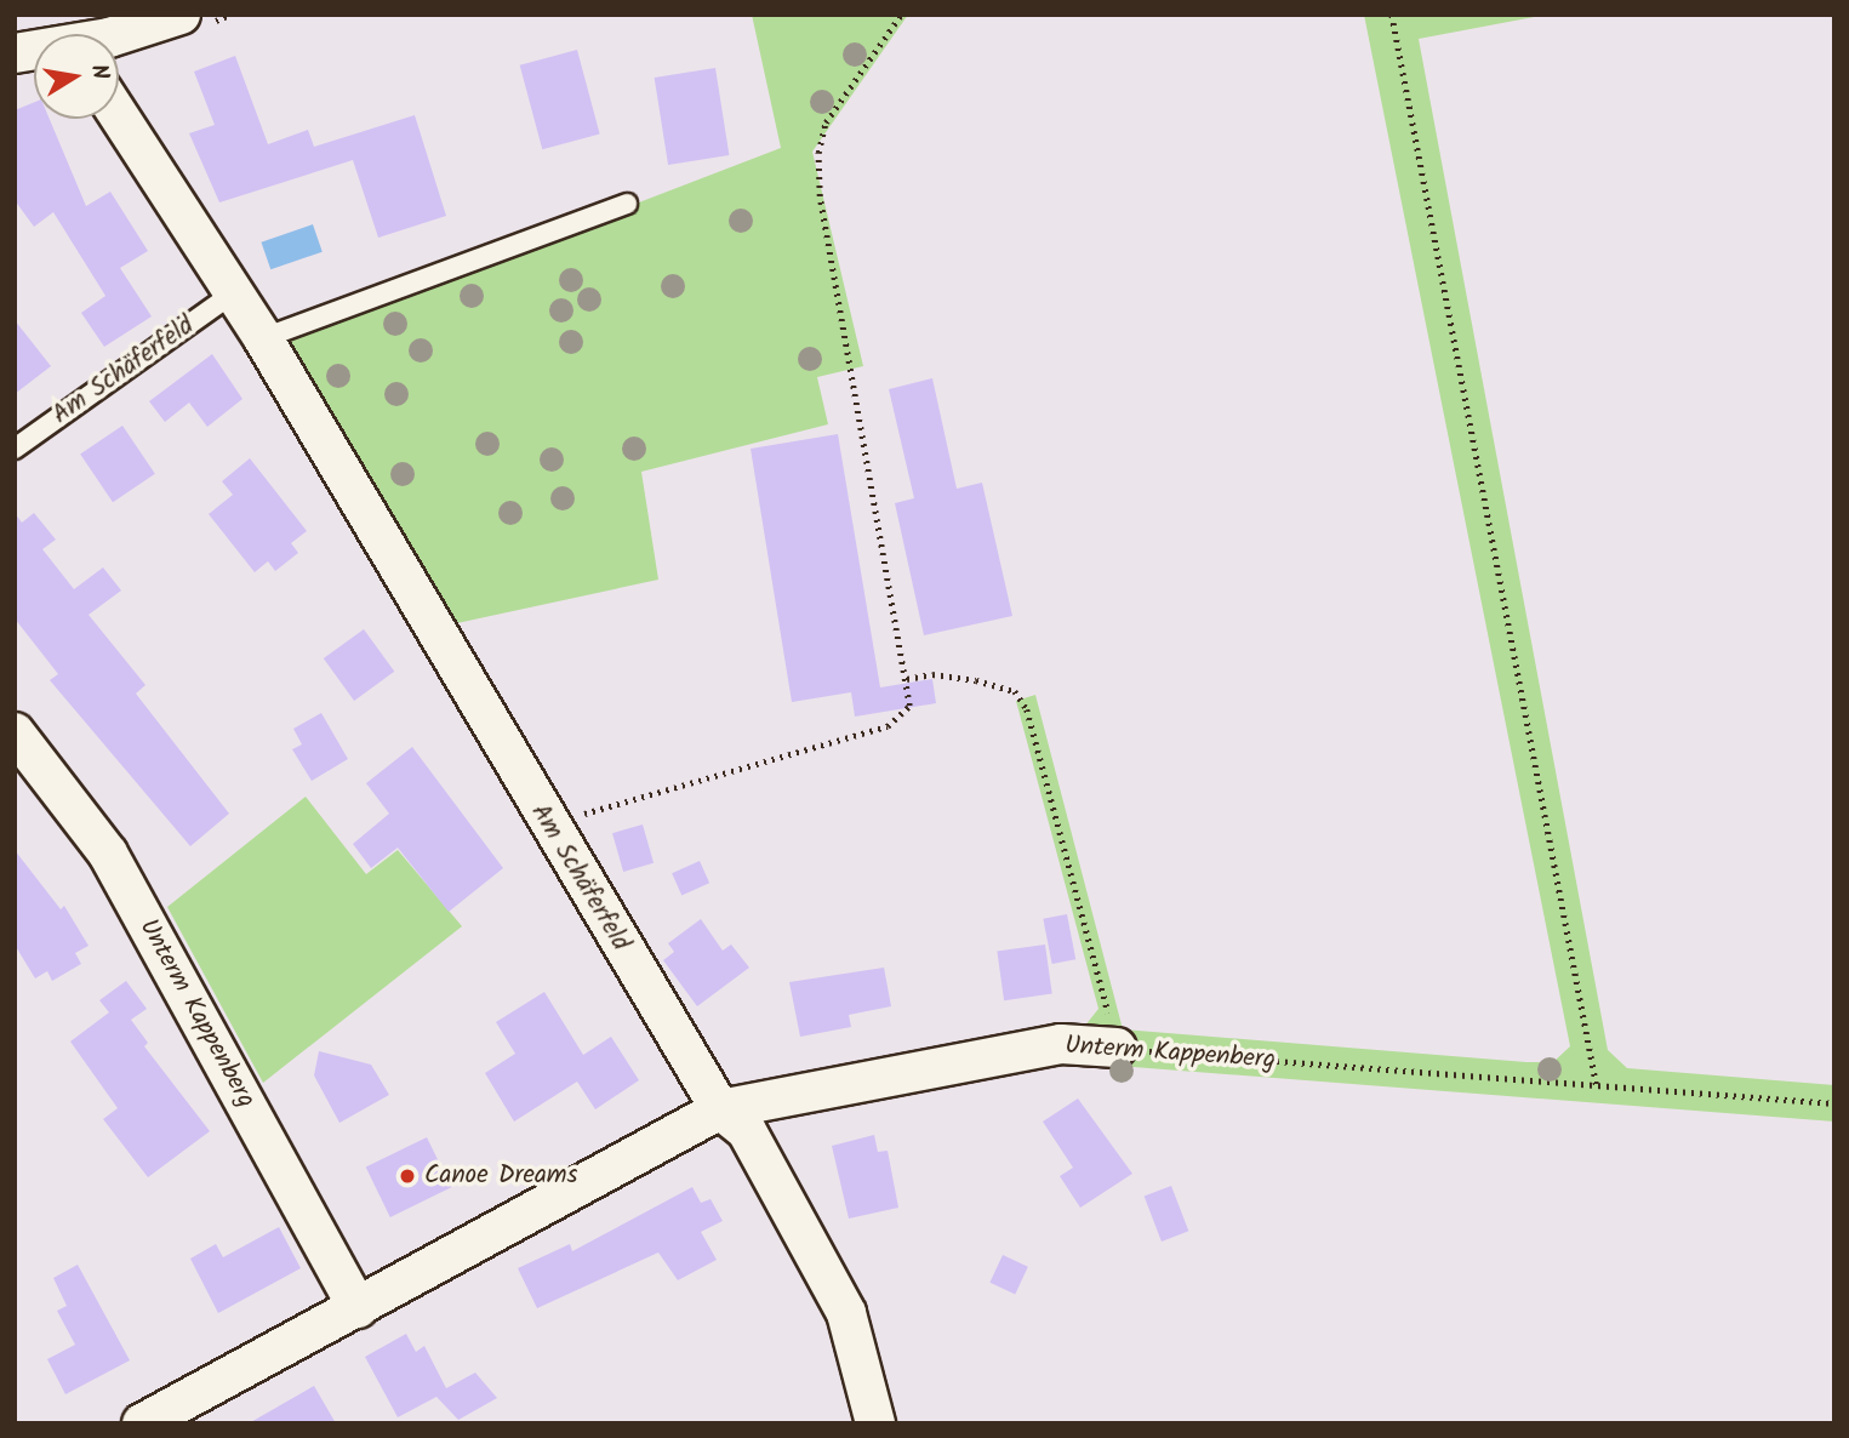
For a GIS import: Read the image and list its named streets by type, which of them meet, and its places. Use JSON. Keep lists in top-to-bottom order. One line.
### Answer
{"streets":{"street":["Am Schäferfeld","Unterm Kappenberg"]},"crossings":[["Am Schäferfeld","Unterm Kappenberg"]],"places":["Canoe Dreams"],"north":"right"}
